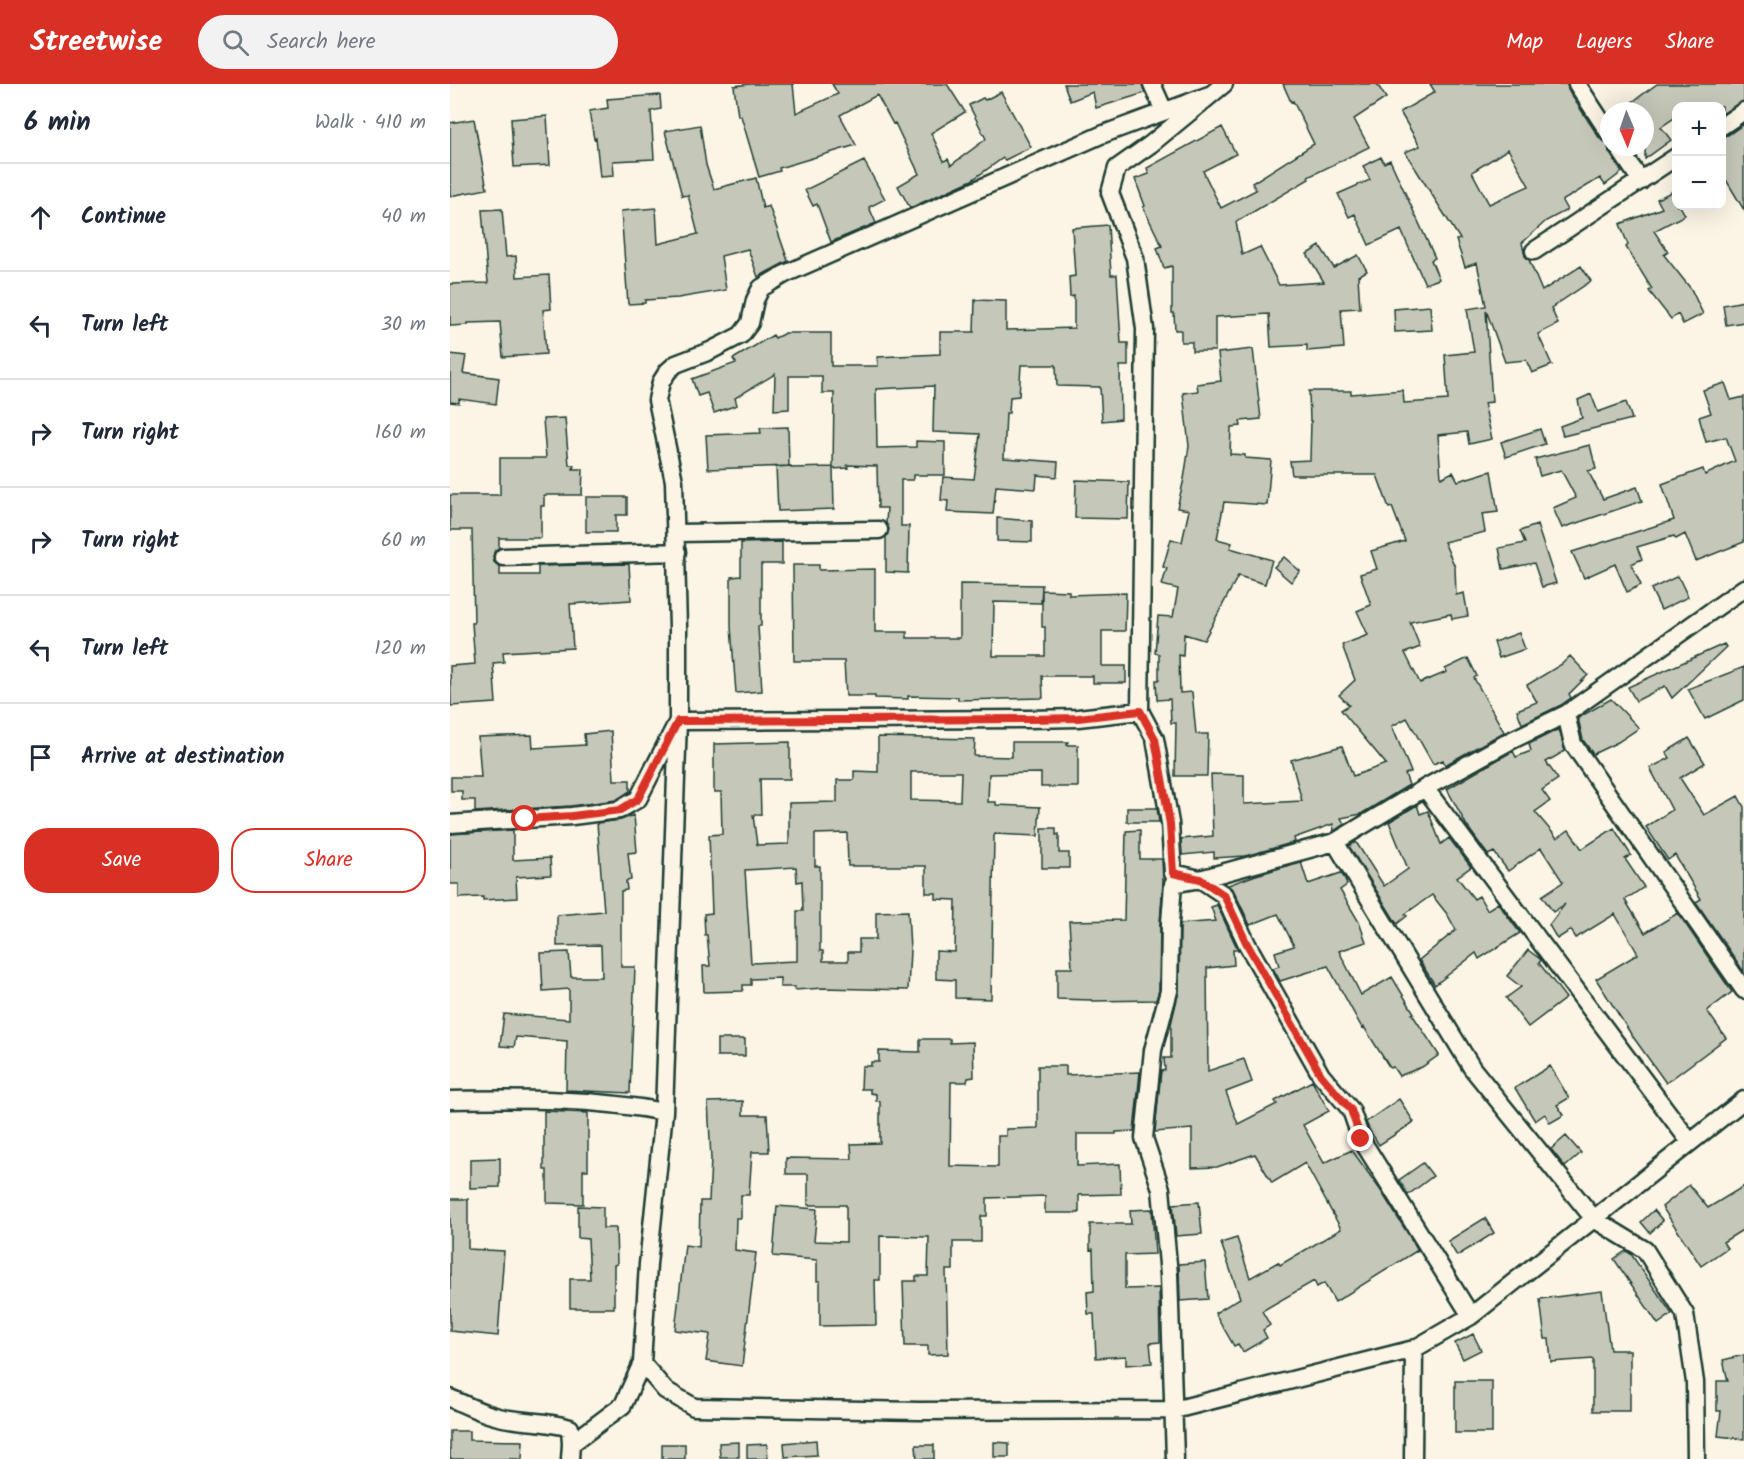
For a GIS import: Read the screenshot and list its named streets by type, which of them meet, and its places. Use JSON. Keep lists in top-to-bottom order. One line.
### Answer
{"north":"bottom","page":{"header":"Streetwise","search":"Search here","nav":["Map","Layers","Share"],"heading":["6 min","Walk · 410 m"],"map_buttons":["+","−"],"list":[["Continue","40 m"],["Turn left","30 m"],["Turn right","160 m"],["Turn right","60 m"],["Turn left","120 m"],"Arrive at destination"],"buttons":["Save","Share"]}}
